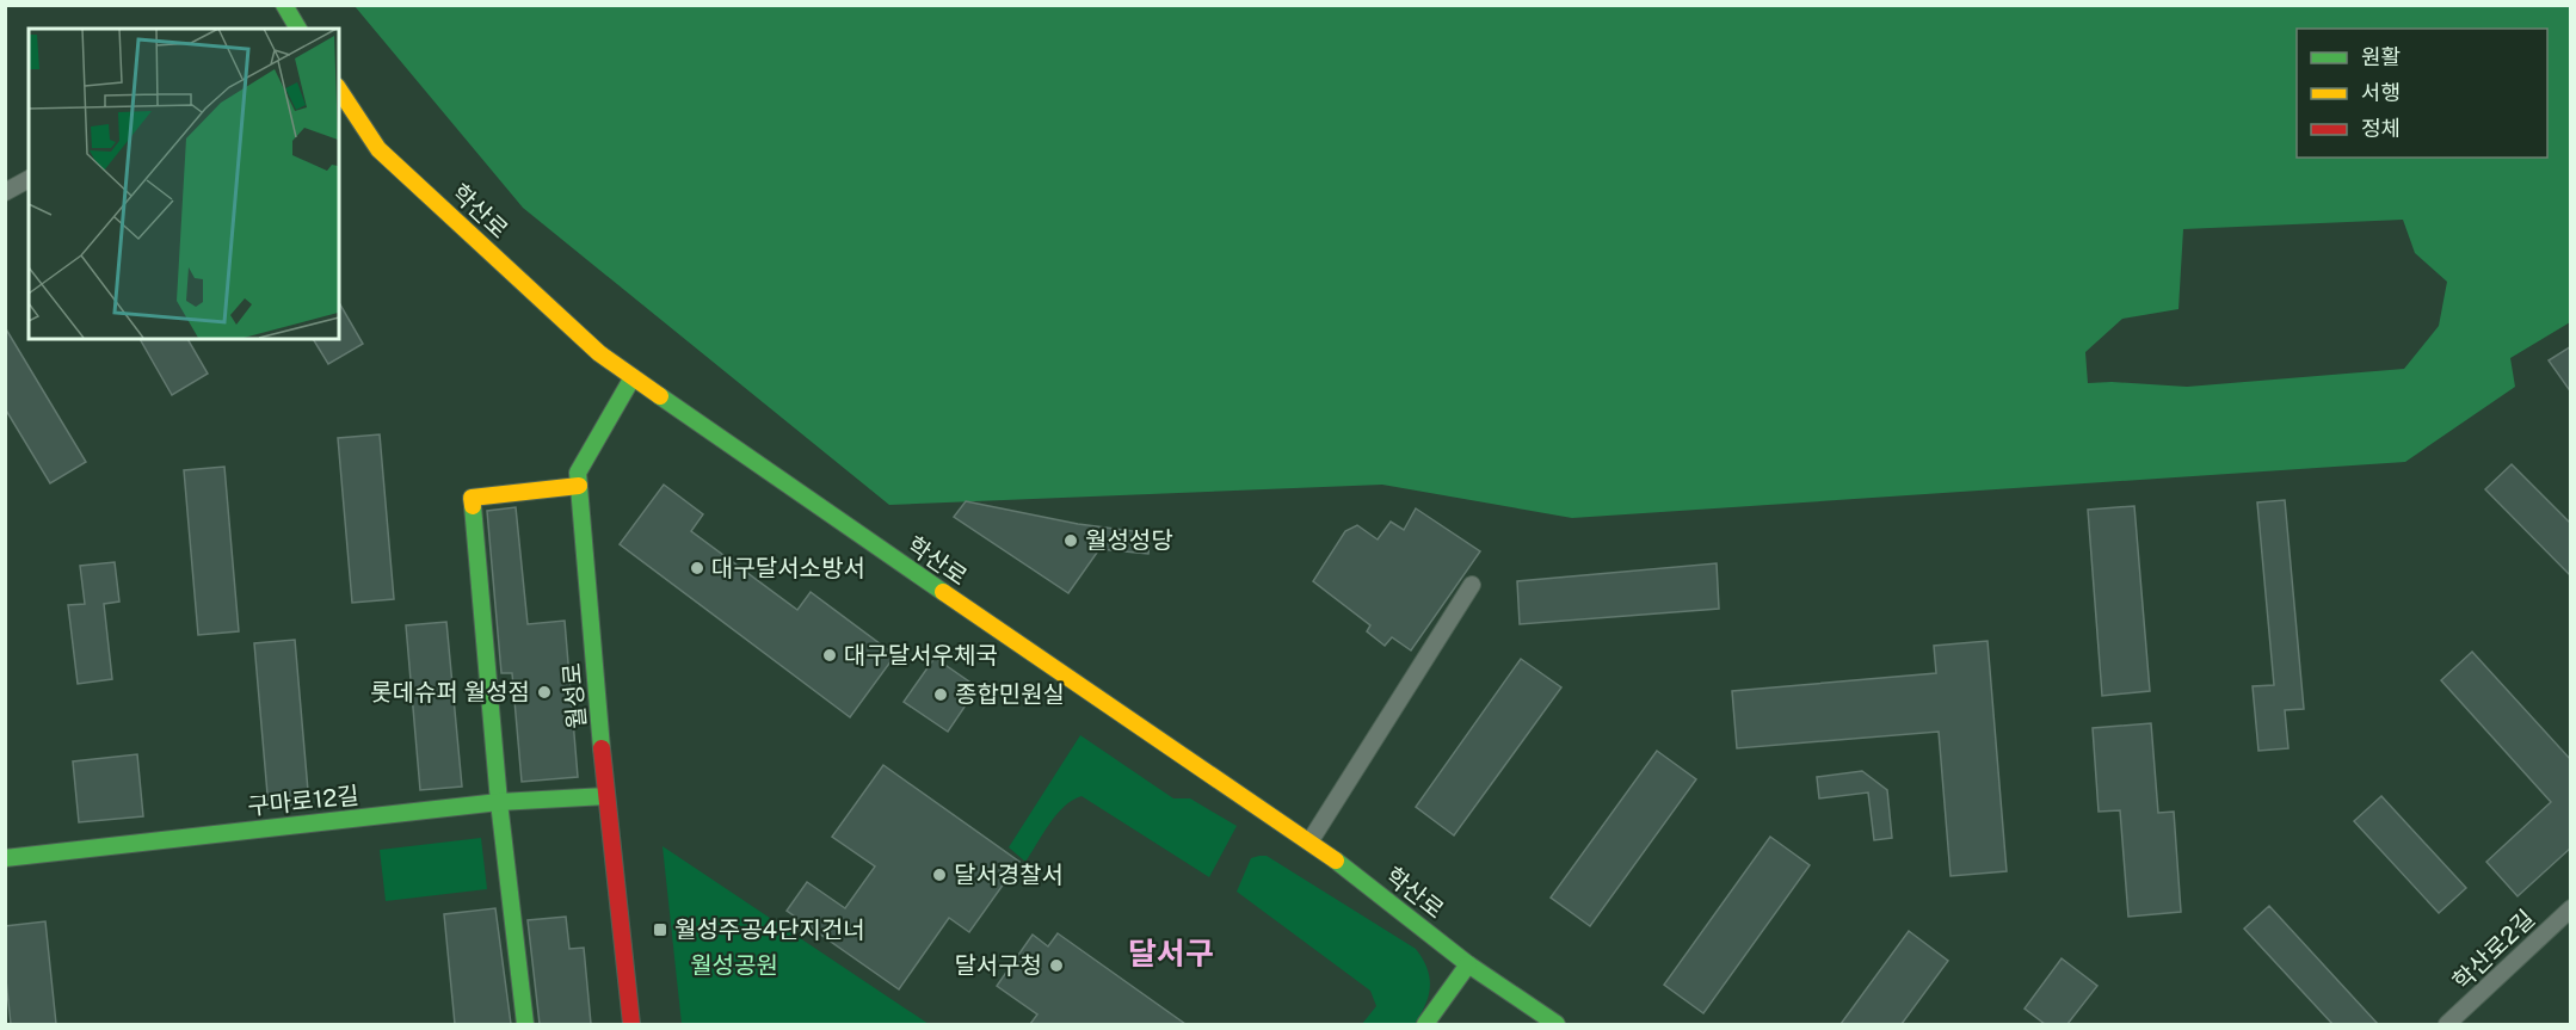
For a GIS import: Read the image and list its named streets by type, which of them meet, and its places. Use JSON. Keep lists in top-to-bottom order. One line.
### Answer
{"streets":{"street":["학산로","월성로","구마로12길","학산로2길"]},"crossings":[["학산로","월성로"],["월성로","구마로12길"]],"districts":["달서구"],"parks":["월성공원"],"places":{"other":["월성성당","대구달서소방서","대구달서우체국","롯데슈퍼 월성점","종합민원실","달서경찰서","달서구청"],"transit":["월성주공4단지건너"]},"legend":["원활","서행","정체"]}
